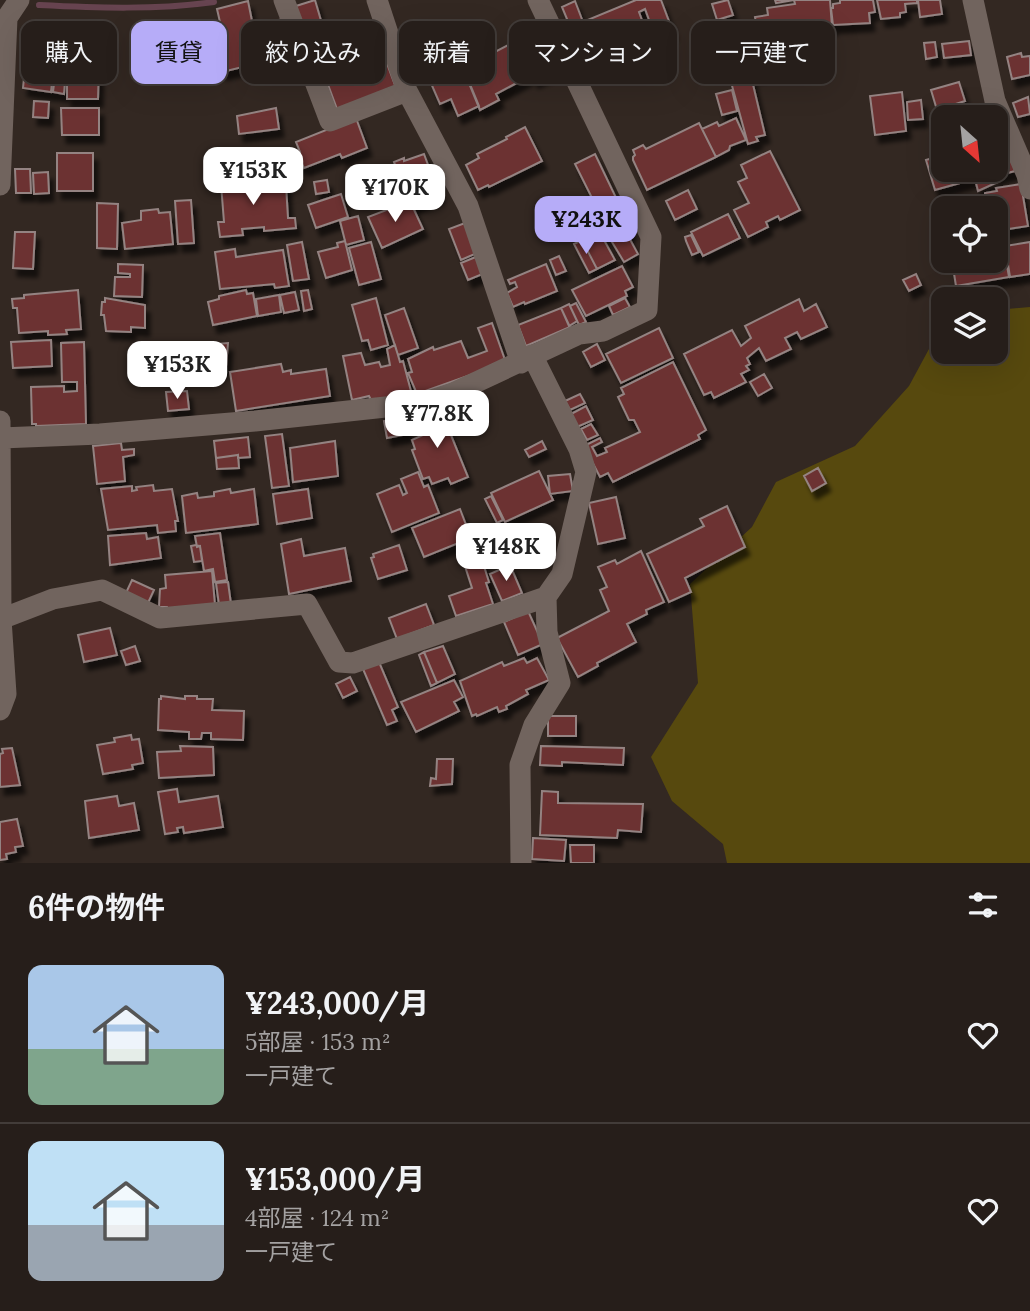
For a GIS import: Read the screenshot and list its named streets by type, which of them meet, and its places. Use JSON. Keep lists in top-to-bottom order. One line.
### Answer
{"north":"bottom right","page":{"chip":["購入","賃貸","絞り込み","新着","マンション","一戸建て"],"price":["¥153K","¥170K","¥243K","¥153K","¥77.8K","¥148K"],"heading":"6件の物件","list":[{"name":"¥243,000/月","note":"5部屋 · 153 m² · 一戸建て"},{"name":"¥153,000/月","note":"4部屋 · 124 m² · 一戸建て"}]}}
